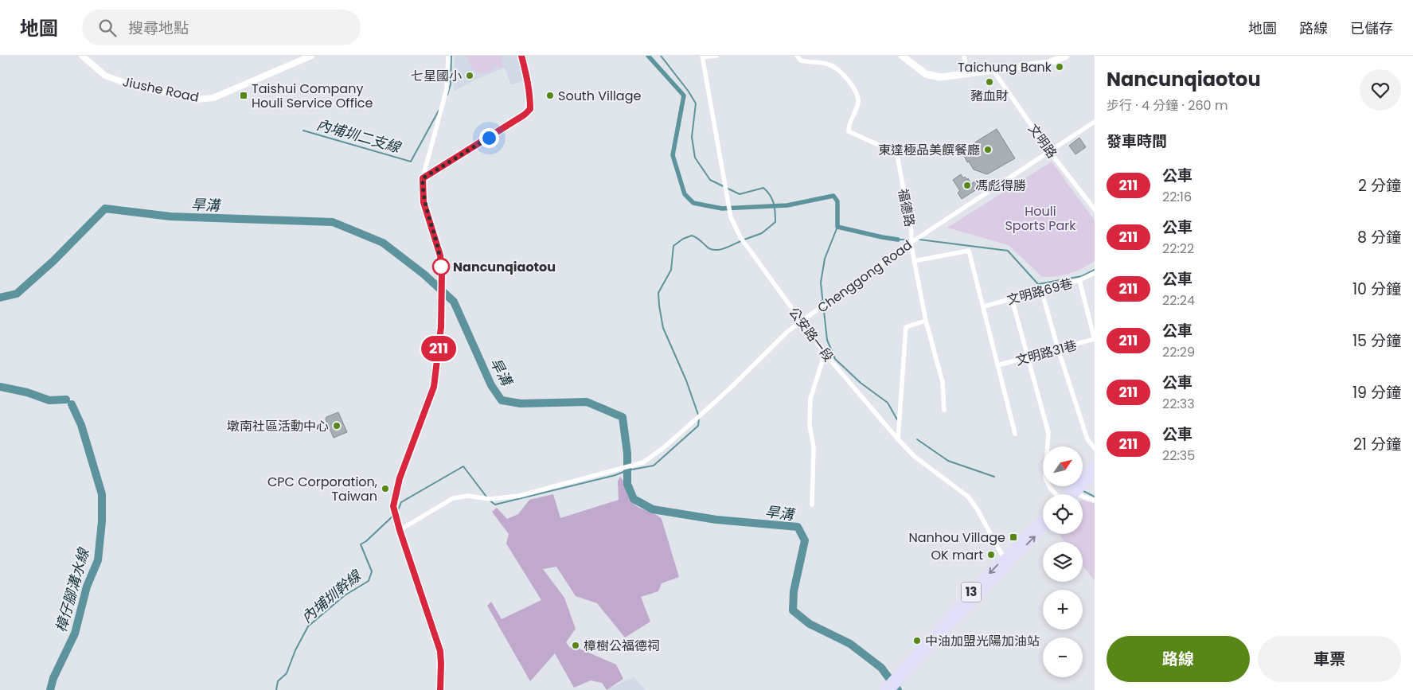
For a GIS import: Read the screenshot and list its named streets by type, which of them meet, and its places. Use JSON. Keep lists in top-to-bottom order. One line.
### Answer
{"streets":{"main road":["13"],"street":["Jiushe Road","文明路","福德路","Chenggong Road","文明路69巷","公安路一段","文明路31巷"]},"crossings":[["文明路","Chenggong Road"],["福德路","Chenggong Road"],["Chenggong Road","公安路一段"],["公安路一段","13"]],"water":["內埔圳二支線","旱溝","樟仔腳溝水線","內埔圳幹線"],"parks":["Houli Sports Park"],"places":{"other":["Taichung Bank","七星國小","豬血財","South Village","東達極品美饌餐廳","馮彪得勝","Nancunqiaotou","墩南社區活動中心","CPC Corporation, Taiwan","OK mart","中油加盟光陽加油站","樟樹公福德祠"],"transit":["Taishui Company Houli Service Office","Nanhou Village"]},"lines":["bus line 211"],"north":"top right","page":{"header":"地圖","search":"搜尋地點","nav":["地圖","路線","已儲存"],"on_map":"211","heading":[["Nancunqiaotou","步行 · 4 分鐘 · 260 m"],"發車時間"],"list":[{"mark":"211","name":"公車","note":"22:16","value":"2 分鐘"},{"mark":"211","name":"公車","note":"22:22","value":"8 分鐘"},{"mark":"211","name":"公車","note":"22:24","value":"10 分鐘"},{"mark":"211","name":"公車","note":"22:29","value":"15 分鐘"},{"mark":"211","name":"公車","note":"22:33","value":"19 分鐘"},{"mark":"211","name":"公車","note":"22:35","value":"21 分鐘"}],"map_buttons":["+","−"],"buttons":["路線","車票"]}}
